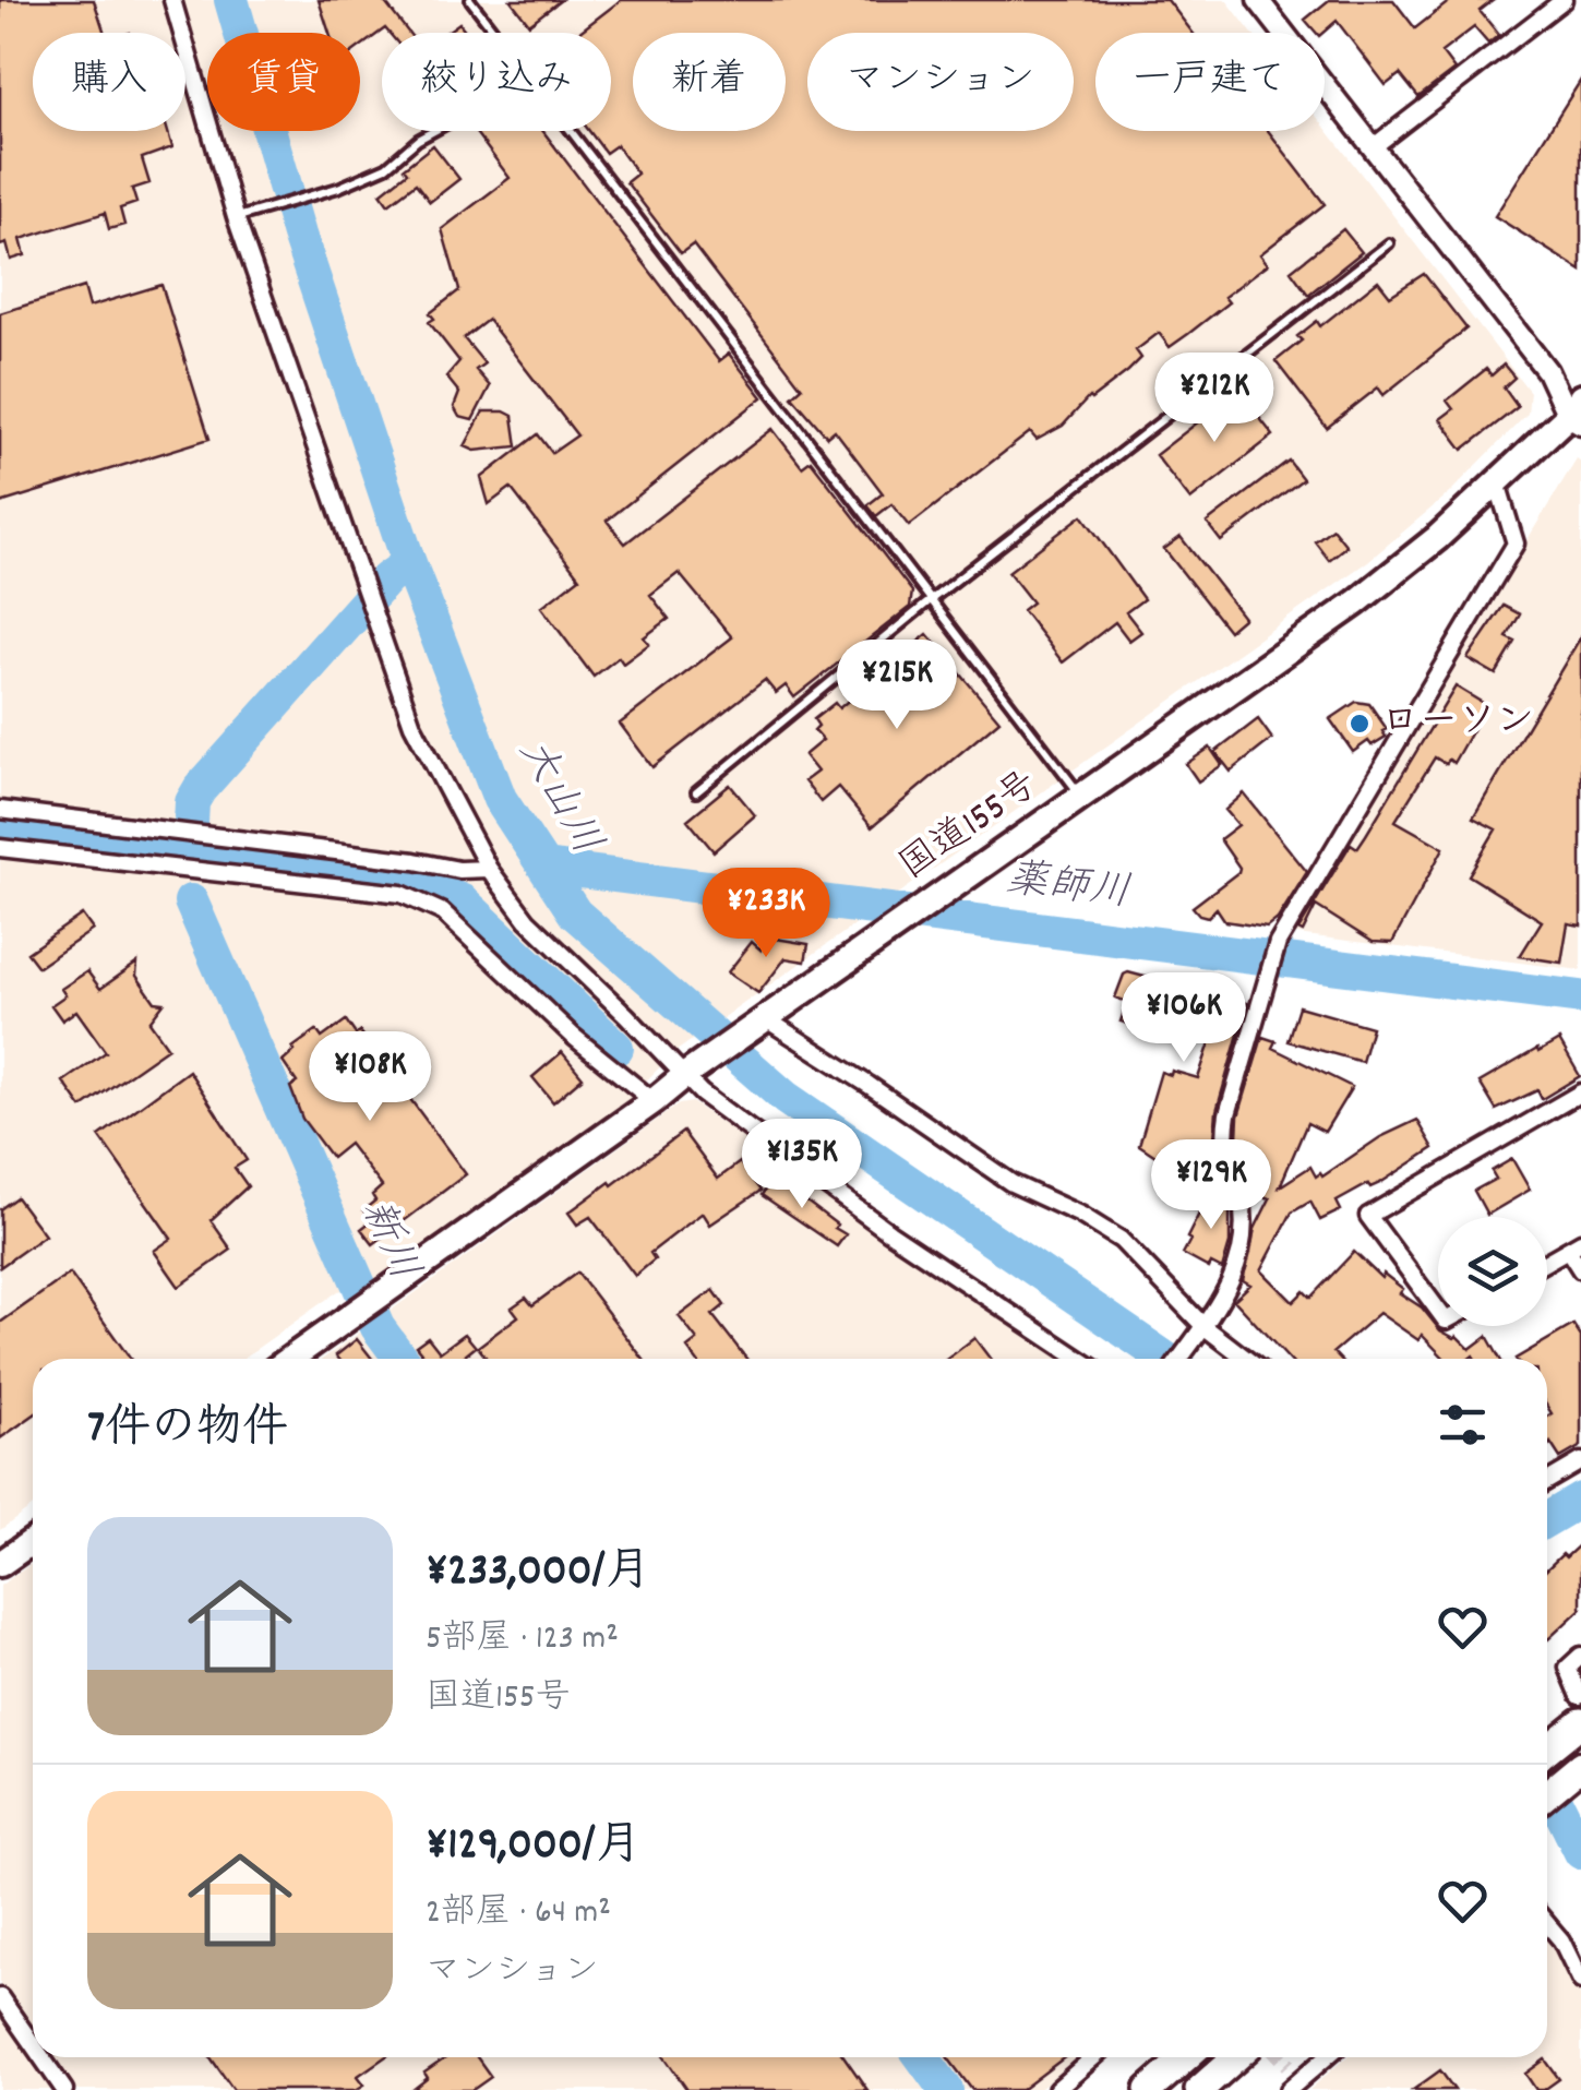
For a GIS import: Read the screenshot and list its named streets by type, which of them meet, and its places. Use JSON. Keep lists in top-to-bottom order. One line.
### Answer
{"streets":{"highway":["国道155号"]},"water":["大山川","薬師川","新川"],"places":["ローソン"],"page":{"chip":["購入","賃貸","絞り込み","新着","マンション","一戸建て"],"price":["¥212K","¥215K","¥233K","¥106K","¥108K","¥135K","¥129K"],"heading":"7件の物件","list":[{"name":"¥233,000/月","note":"5部屋 · 123 m² · 国道155号"},{"name":"¥129,000/月","note":"2部屋 · 64 m² · マンション"}]}}
